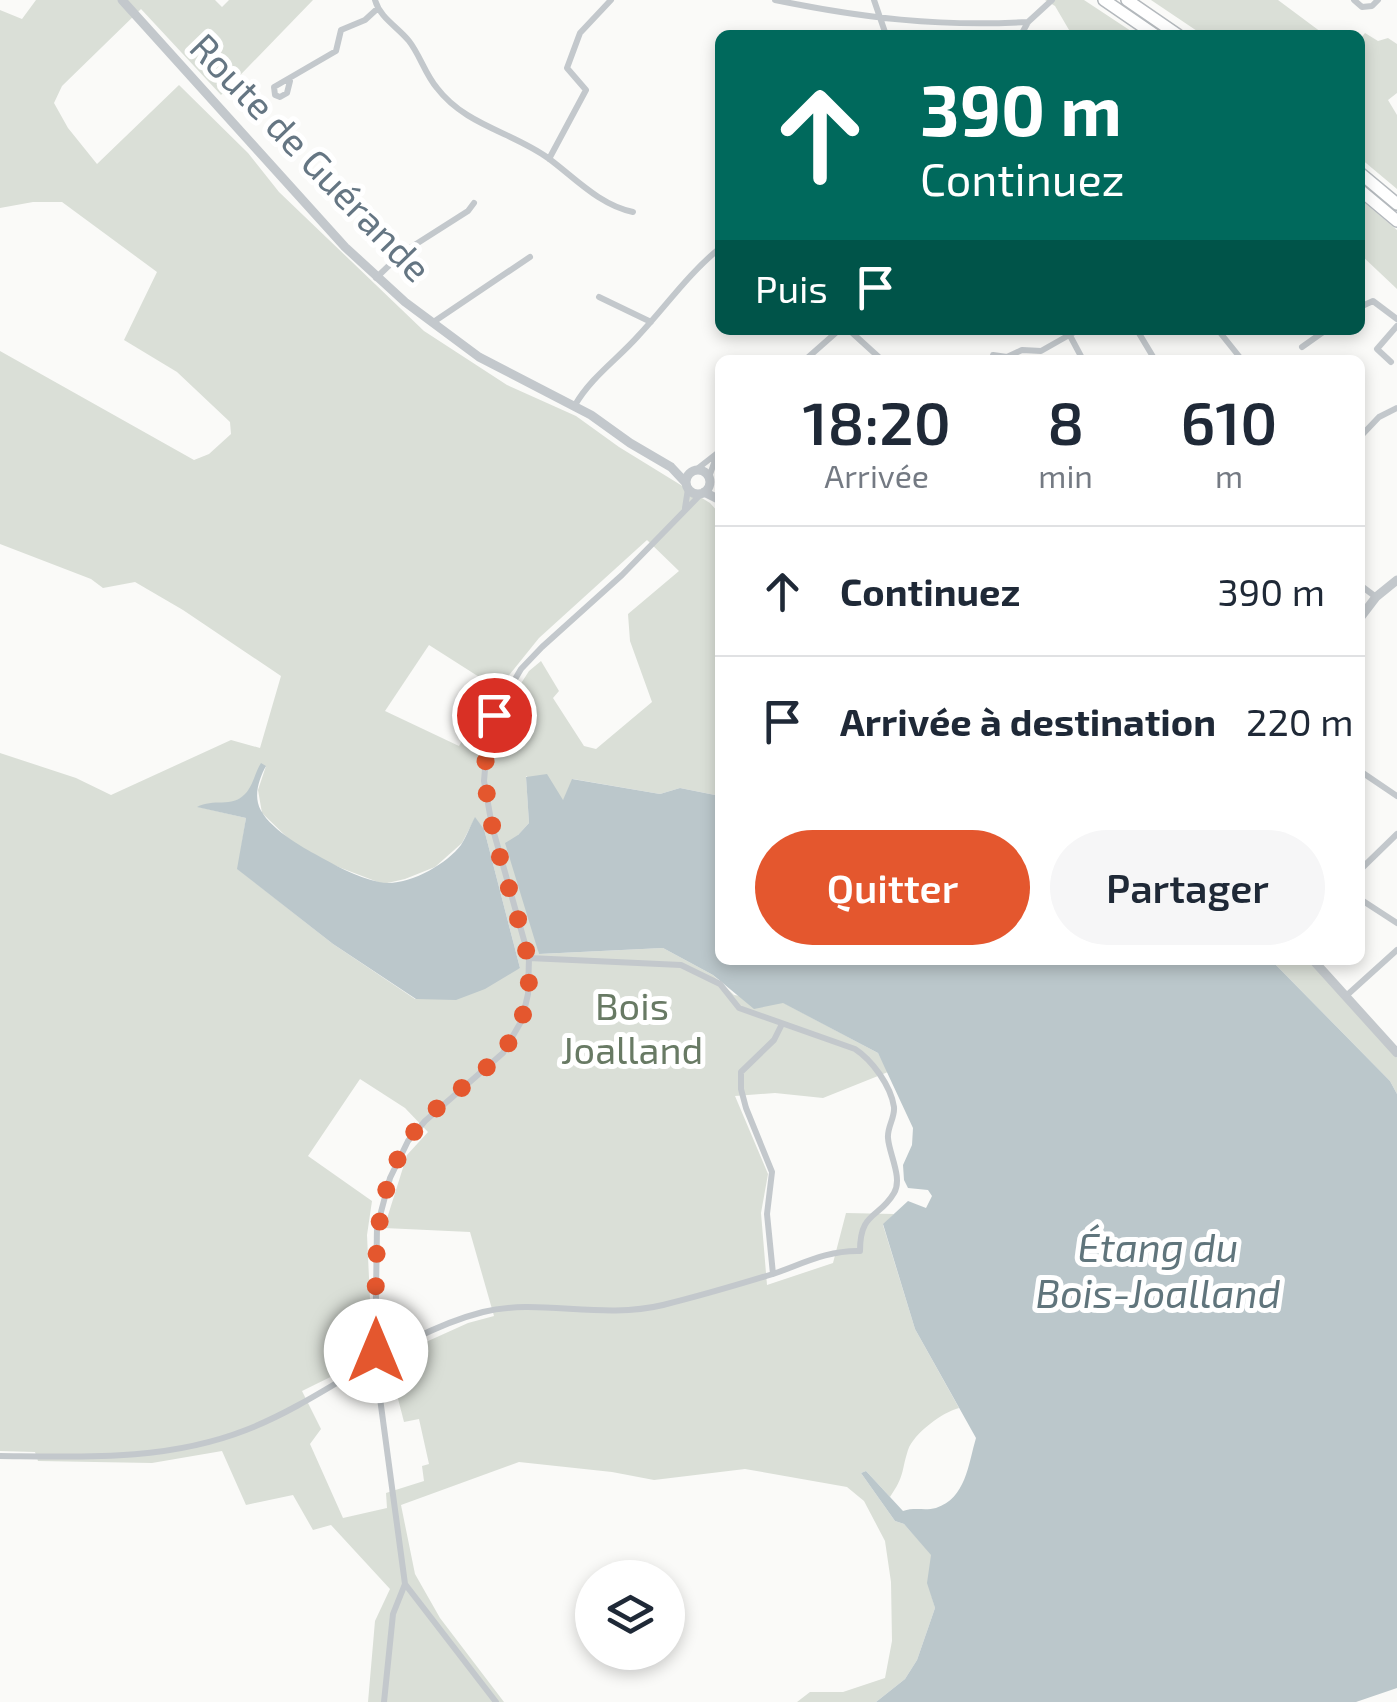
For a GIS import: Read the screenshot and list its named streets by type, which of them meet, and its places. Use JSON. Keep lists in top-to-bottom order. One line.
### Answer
{"streets":{"street":["Route de Guérande"]},"water":["Étang du Bois-Joalland"],"parks":["Bois Joalland"],"page":{"turn":["390 m","Continuez"],"then":"Puis","eta":["18:20","Arrivée","8","min","610","m"],"list":[{"name":"Continuez","value":"390 m"},{"name":"Arrivée à destination","value":"220 m"}],"buttons":["Quitter","Partager"]}}
